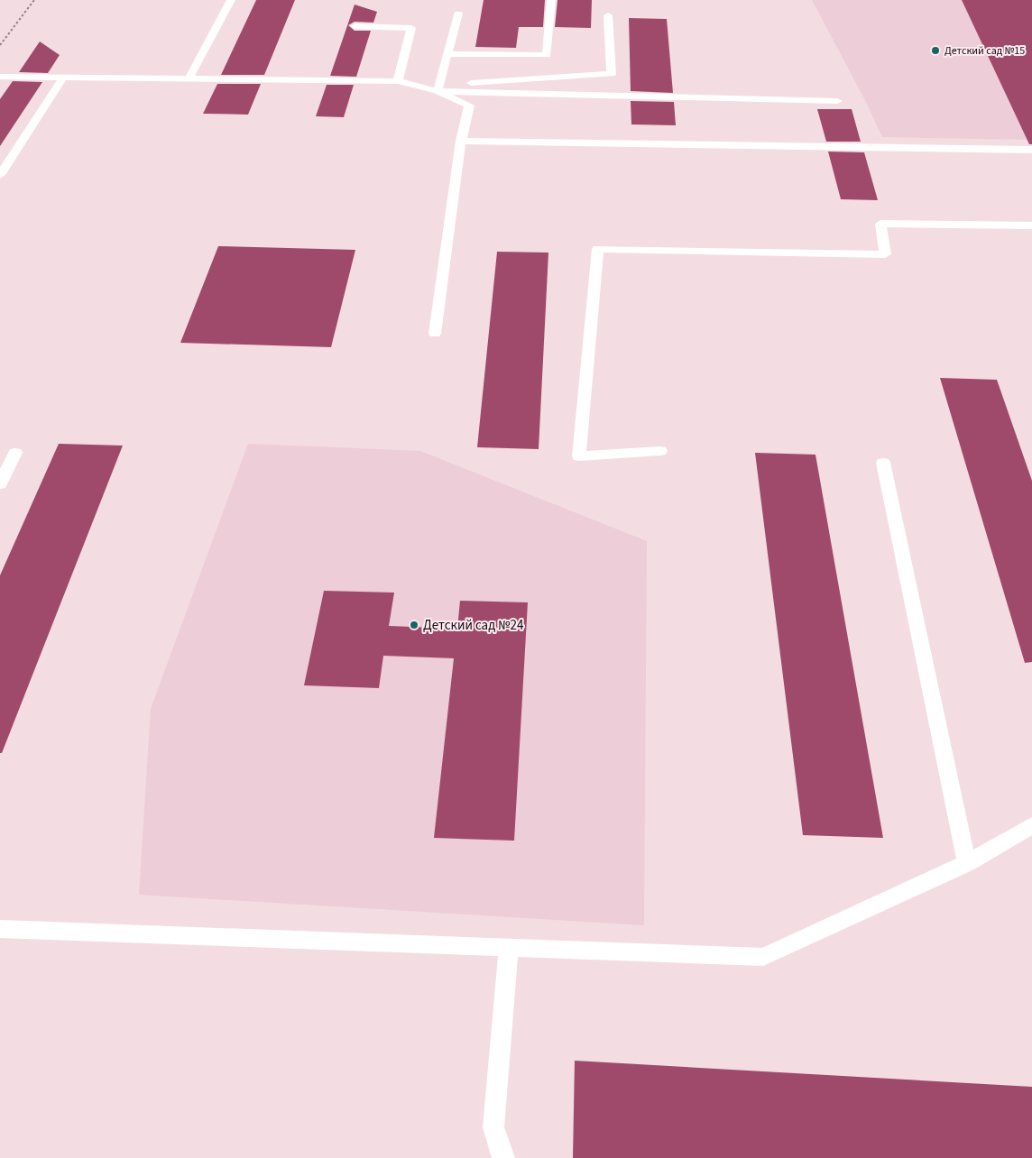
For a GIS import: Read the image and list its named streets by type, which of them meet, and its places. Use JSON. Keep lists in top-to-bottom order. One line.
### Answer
{"places":["Детский сад №15","Детский сад №24"]}
